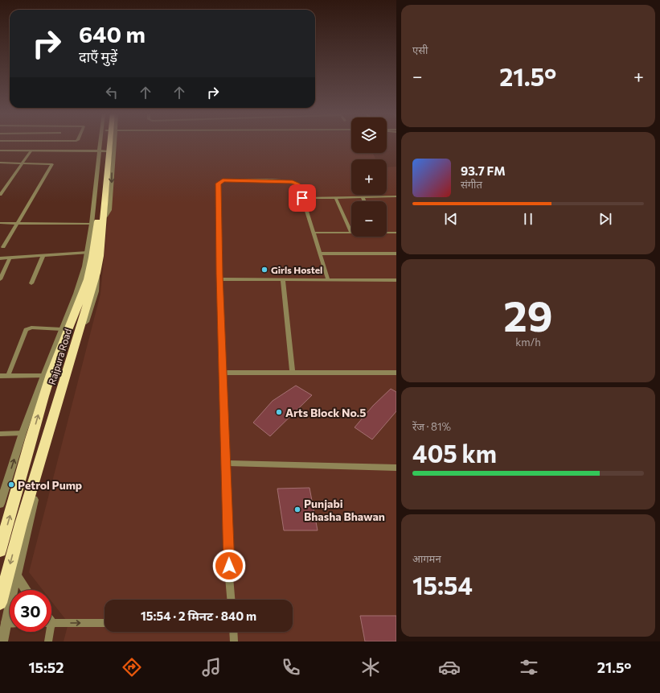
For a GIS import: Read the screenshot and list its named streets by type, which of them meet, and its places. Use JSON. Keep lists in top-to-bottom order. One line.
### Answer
{"streets":{"highway":["Rajpura Road"]},"places":["Girls Hostel","Arts Block No.5","Petrol Pump","Punjabi Bhasha Bhawan"],"page":{"tile":["एसी",["29","km/h"],["रेंज · 81%","405 km"],["आगमन","15:54"]],"turn":["640 m","दाएँ मुड़ें"],"heat":["−","21.5°","+"],"map_buttons":["+","−"],"song":["93.7 FM","संगीत"],"limit":"30","trip":"15:54 · 2 मिनट · 840 m","tabs":["15:52","21.5°"]}}
